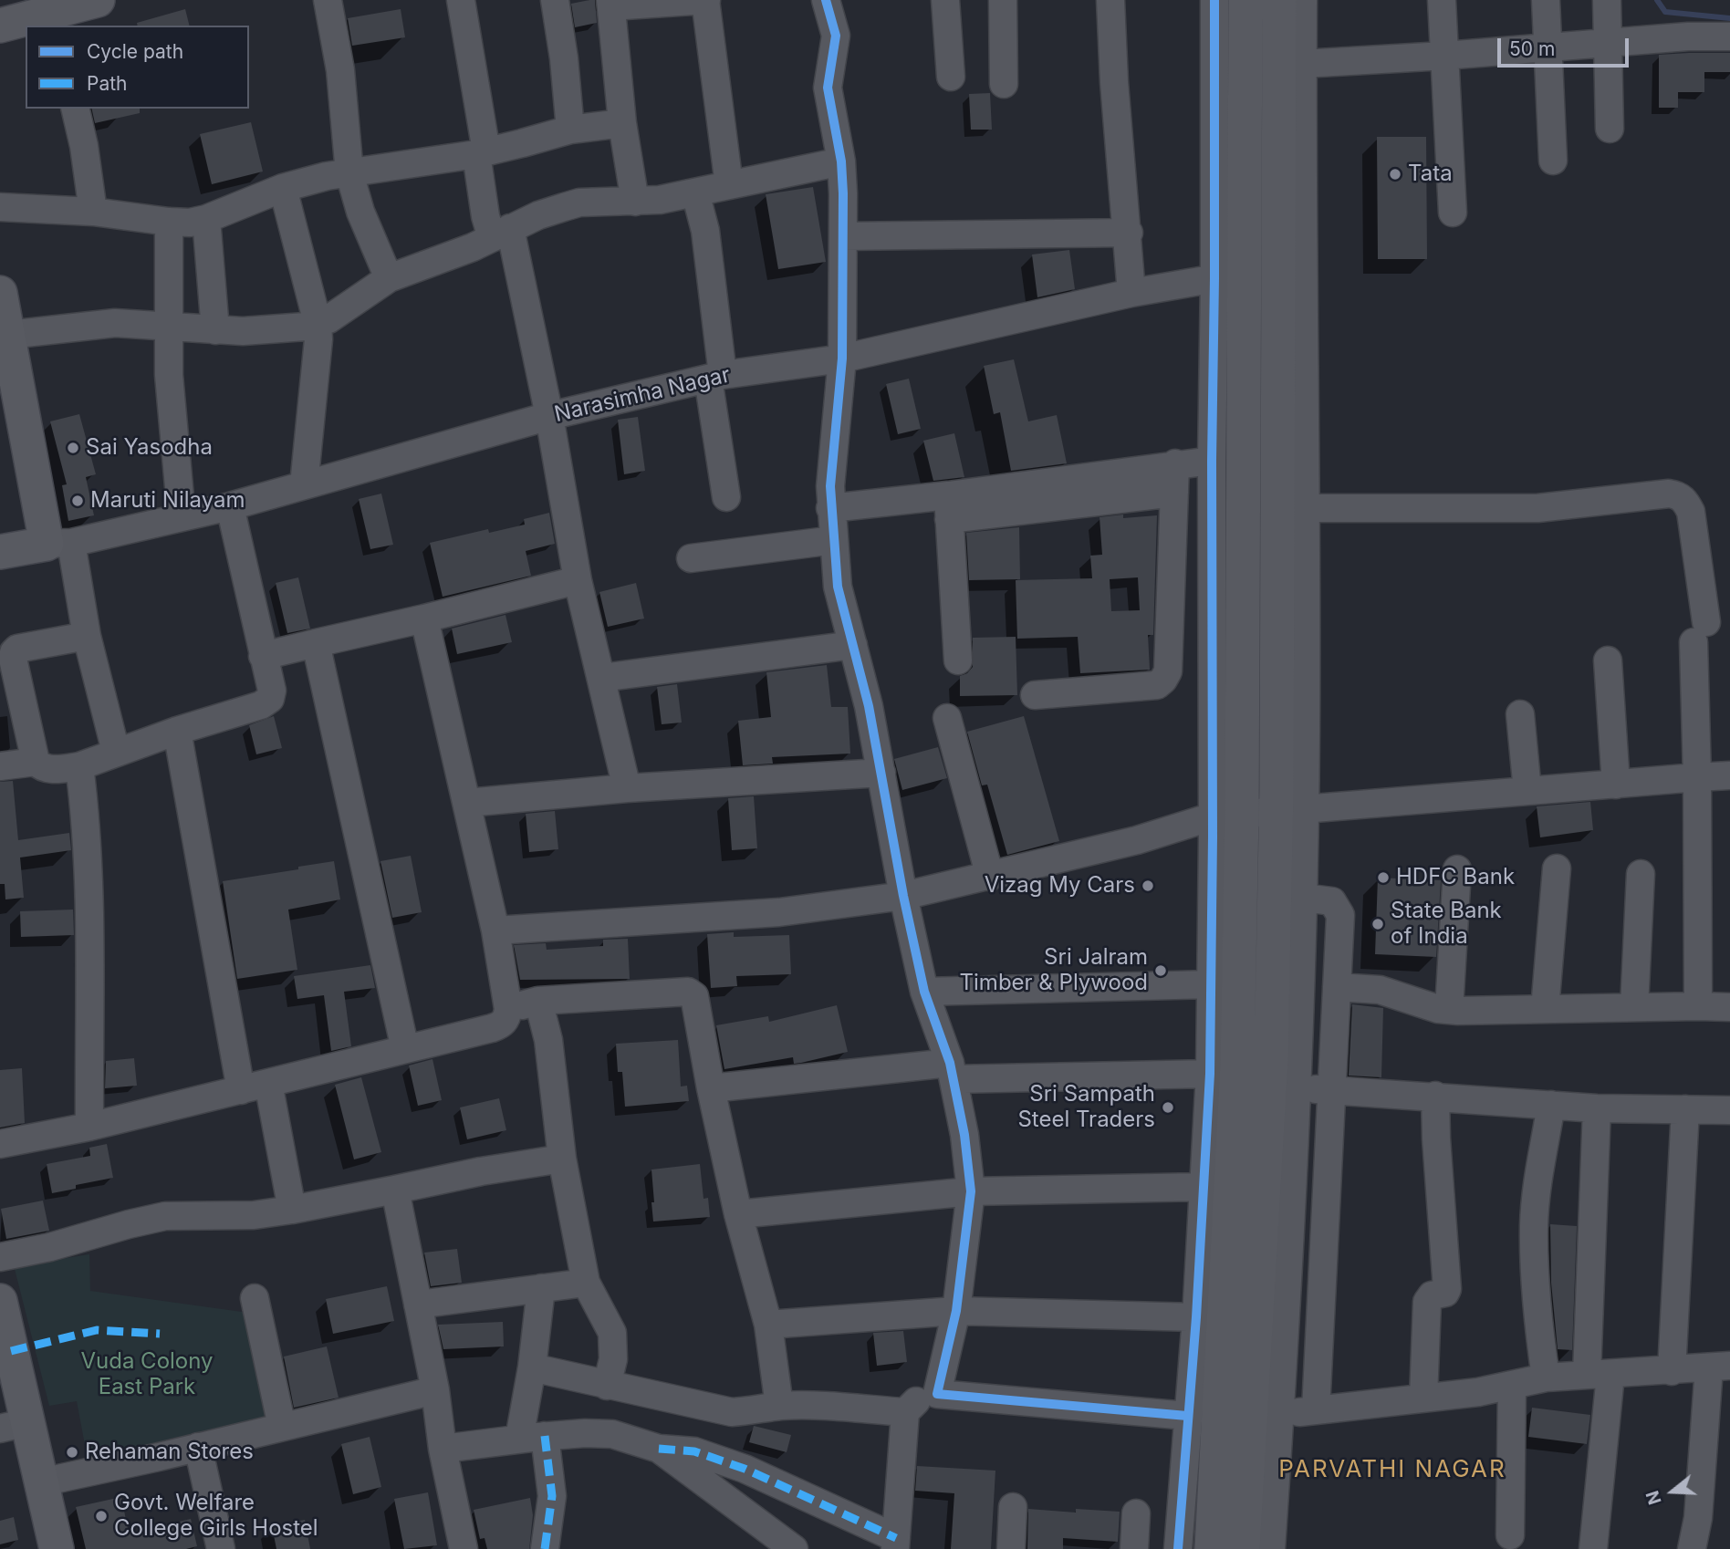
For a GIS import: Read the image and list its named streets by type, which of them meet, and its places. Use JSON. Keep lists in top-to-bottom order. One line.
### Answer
{"streets":{"street":["Narasimha Nagar"]},"districts":["PARVATHI NAGAR"],"parks":["Vuda Colony East Park"],"places":["Tata","Sai Yasodha","Maruti Nilayam","HDFC Bank","Vizag My Cars","State Bank of India","Sri Jalram Timber & Plywood","Sri Sampath Steel Traders","Rehaman Stores","Govt. Welfare College Girls Hostel"],"legend":["Cycle path","Path"],"scale_bar":"50 m","north":"left"}
